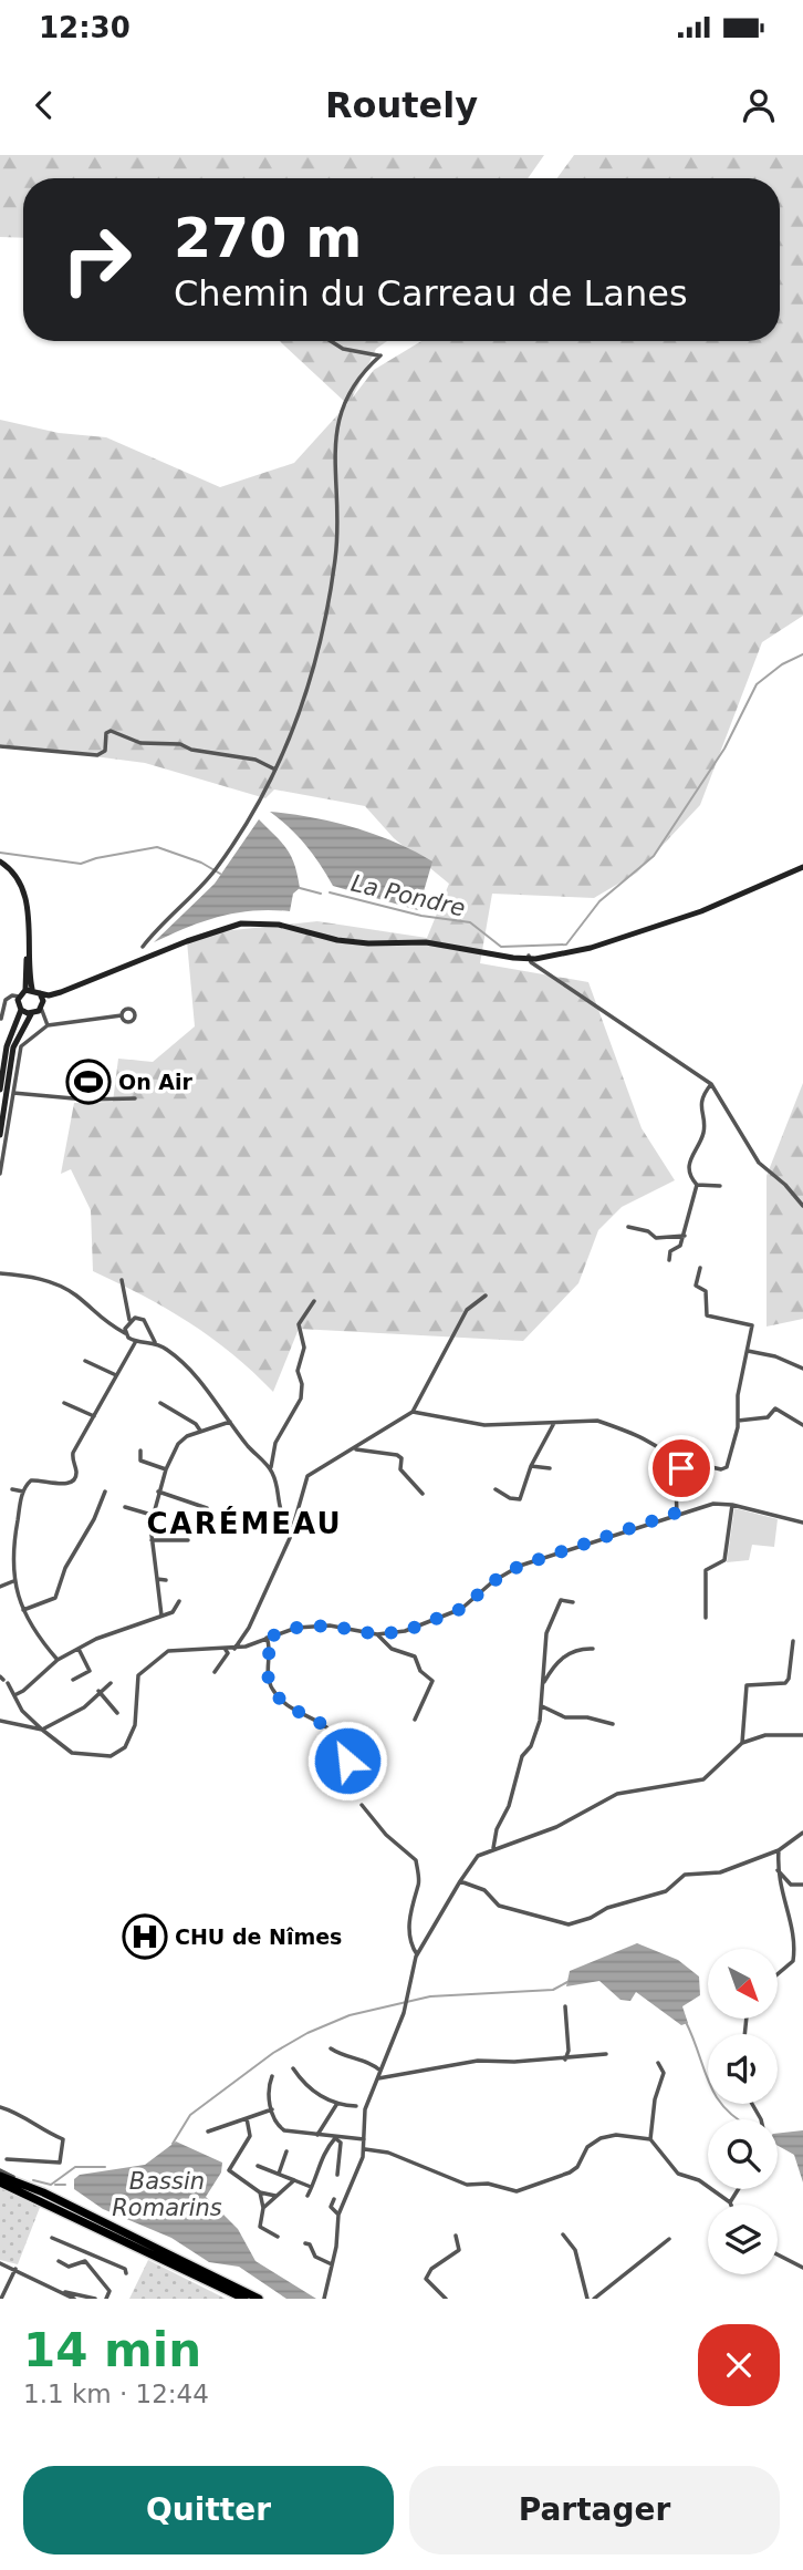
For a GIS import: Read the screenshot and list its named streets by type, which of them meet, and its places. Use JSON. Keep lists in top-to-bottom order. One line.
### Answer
{"districts":["CARÉMEAU"],"water":["La Pondre","Bassin Romarins"],"places":{"sports":["On Air"],"hospital":["CHU de Nîmes"]},"north":"bottom right","page":{"status":"12:30","header":"Routely","turn":["270 m","Chemin du Carreau de Lanes"],"heading":["14 min","1.1 km · 12:44"],"buttons":["Quitter","Partager"]}}
